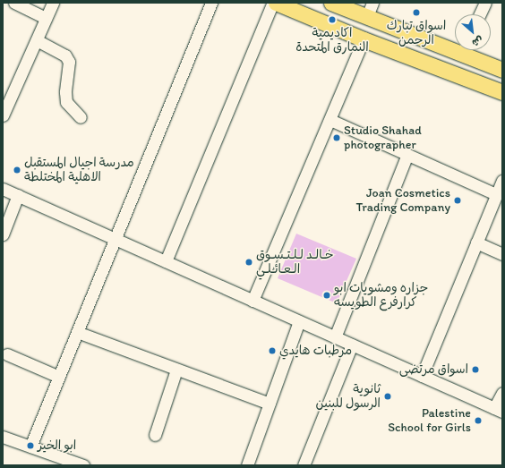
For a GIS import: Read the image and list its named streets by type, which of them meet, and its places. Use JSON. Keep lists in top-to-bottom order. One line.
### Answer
{"places":["اسواق تبارك الرحمن","اكاديمية النمارق المتحدة","Studio Shahad photographer","مدرسة اجيال المستقبل الاهلية المختلطة","Joan Cosmetics Trading Company","خـالـد لـلـتـسـوق الـعـائـلـي","جزاره ومشويات ابو كرارفرع الطويسه","مرطبات هايدي","اسواق مرتضى","ثانوية الرسول للبنين","Palestine School for Girls","ابو الخير"],"north":"bottom right"}
